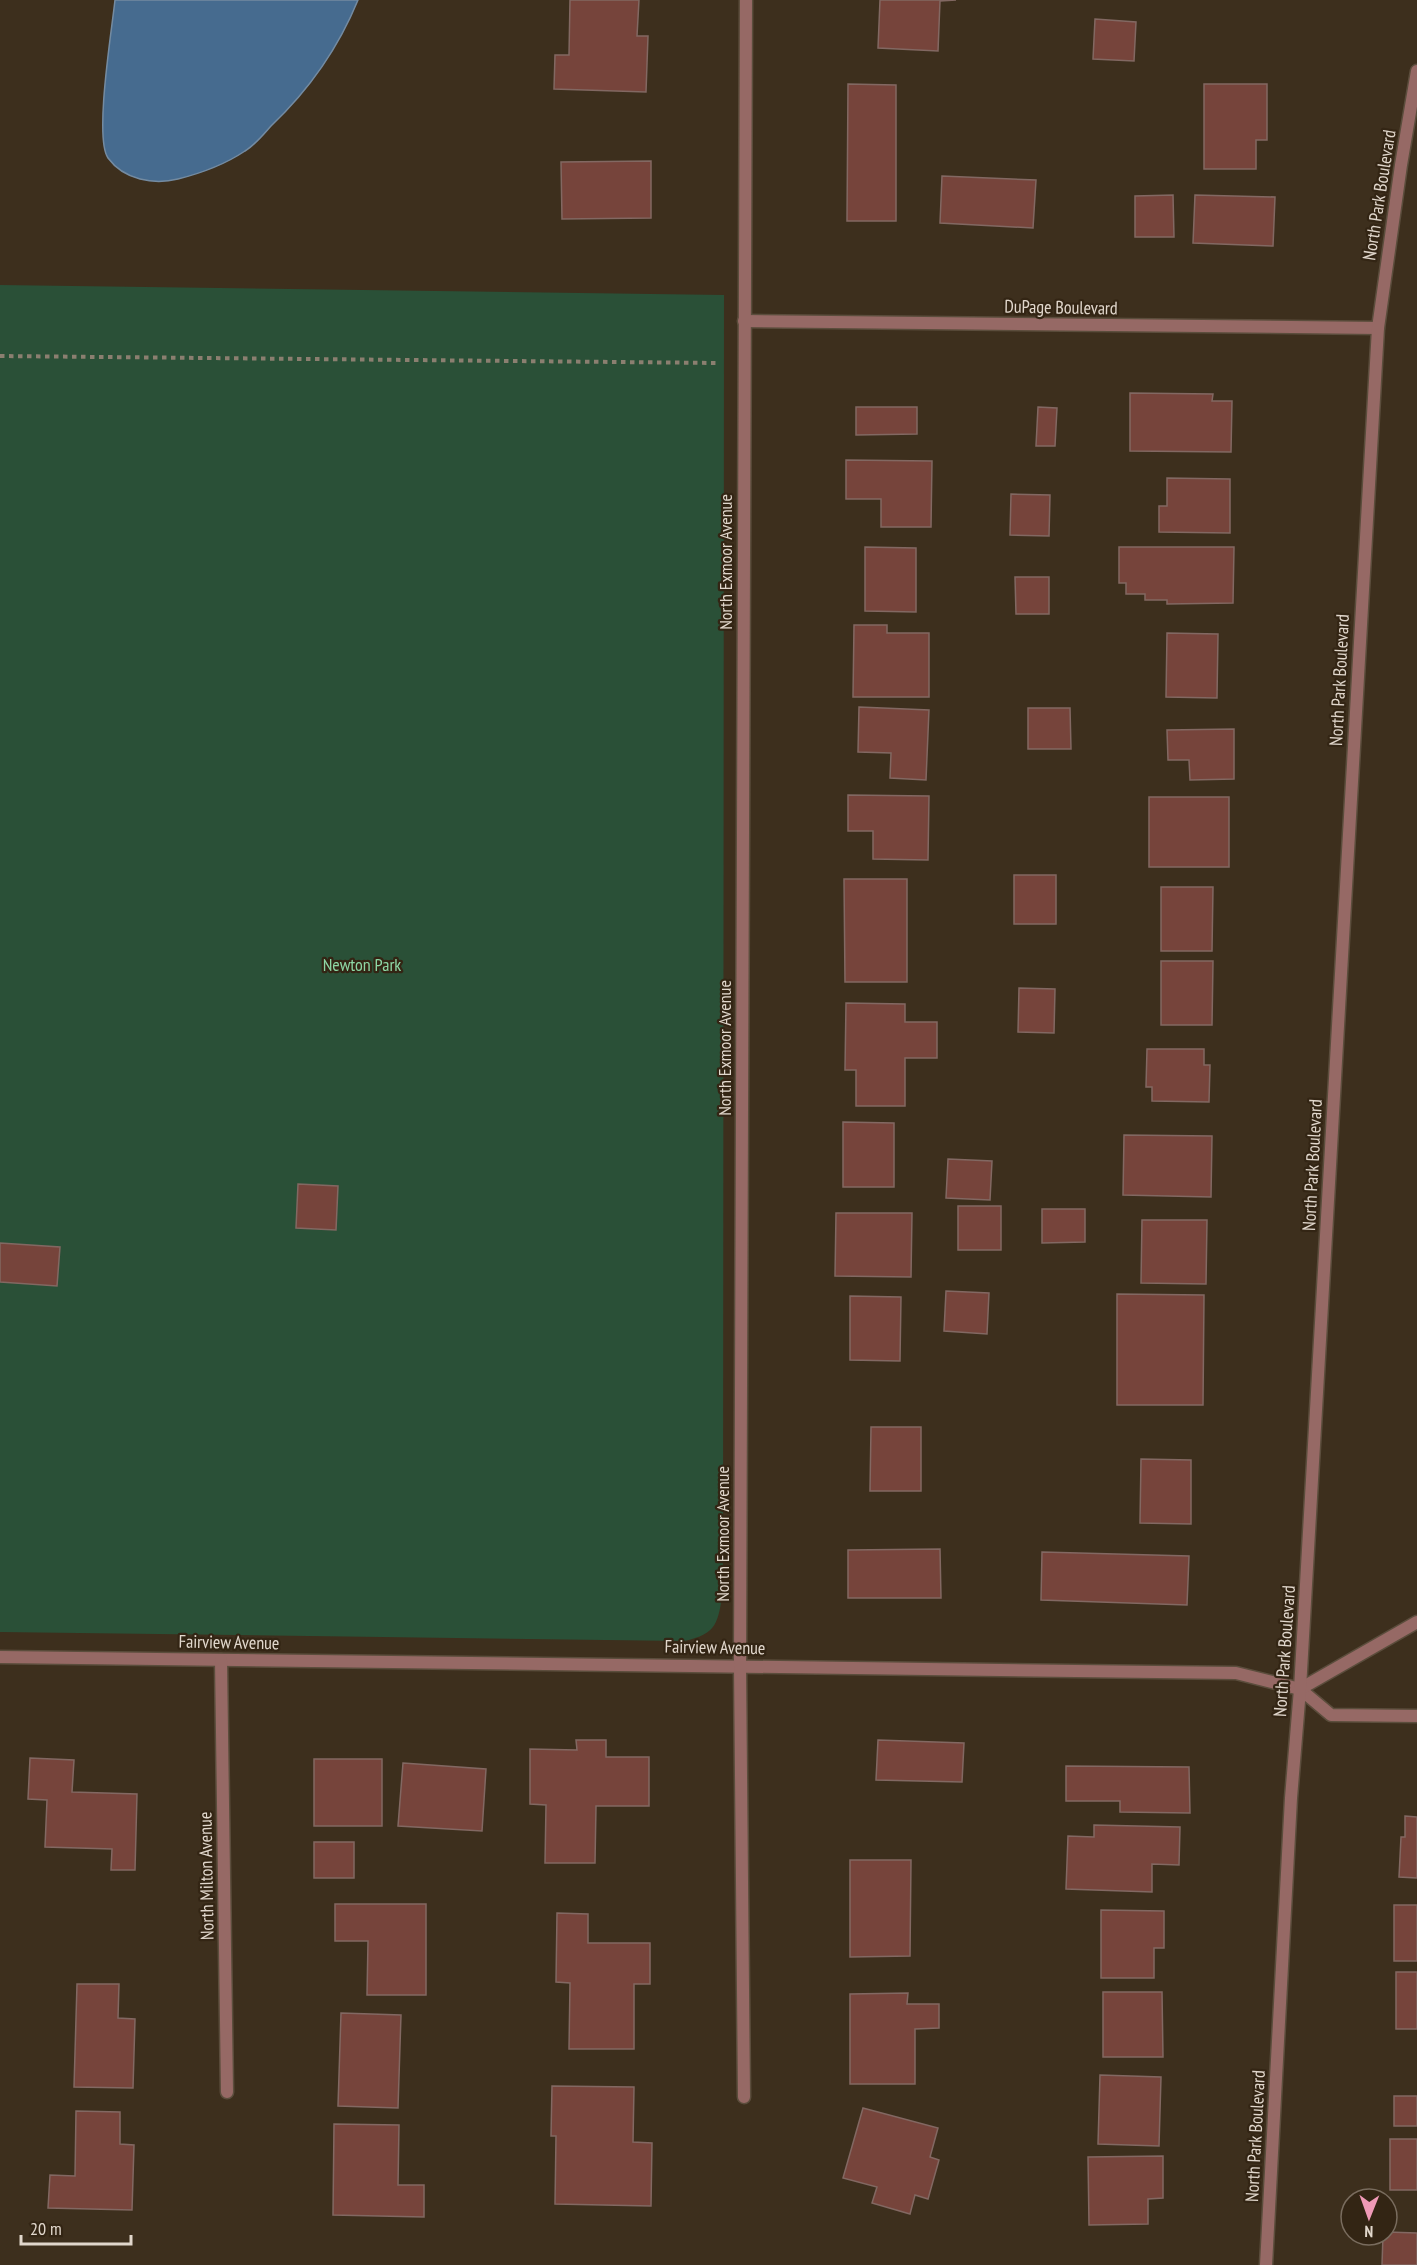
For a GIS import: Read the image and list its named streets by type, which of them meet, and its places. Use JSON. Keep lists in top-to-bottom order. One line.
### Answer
{"streets":{"street":["North Park Boulevard","DuPage Boulevard","North Exmoor Avenue","Fairview Avenue","North Milton Avenue"]},"crossings":[["North Park Boulevard","DuPage Boulevard"],["North Park Boulevard","Fairview Avenue"],["DuPage Boulevard","North Exmoor Avenue"],["North Exmoor Avenue","Fairview Avenue"],["Fairview Avenue","North Milton Avenue"]],"parks":["Newton Park"],"scale_bar":"20 m","north":"bottom"}
